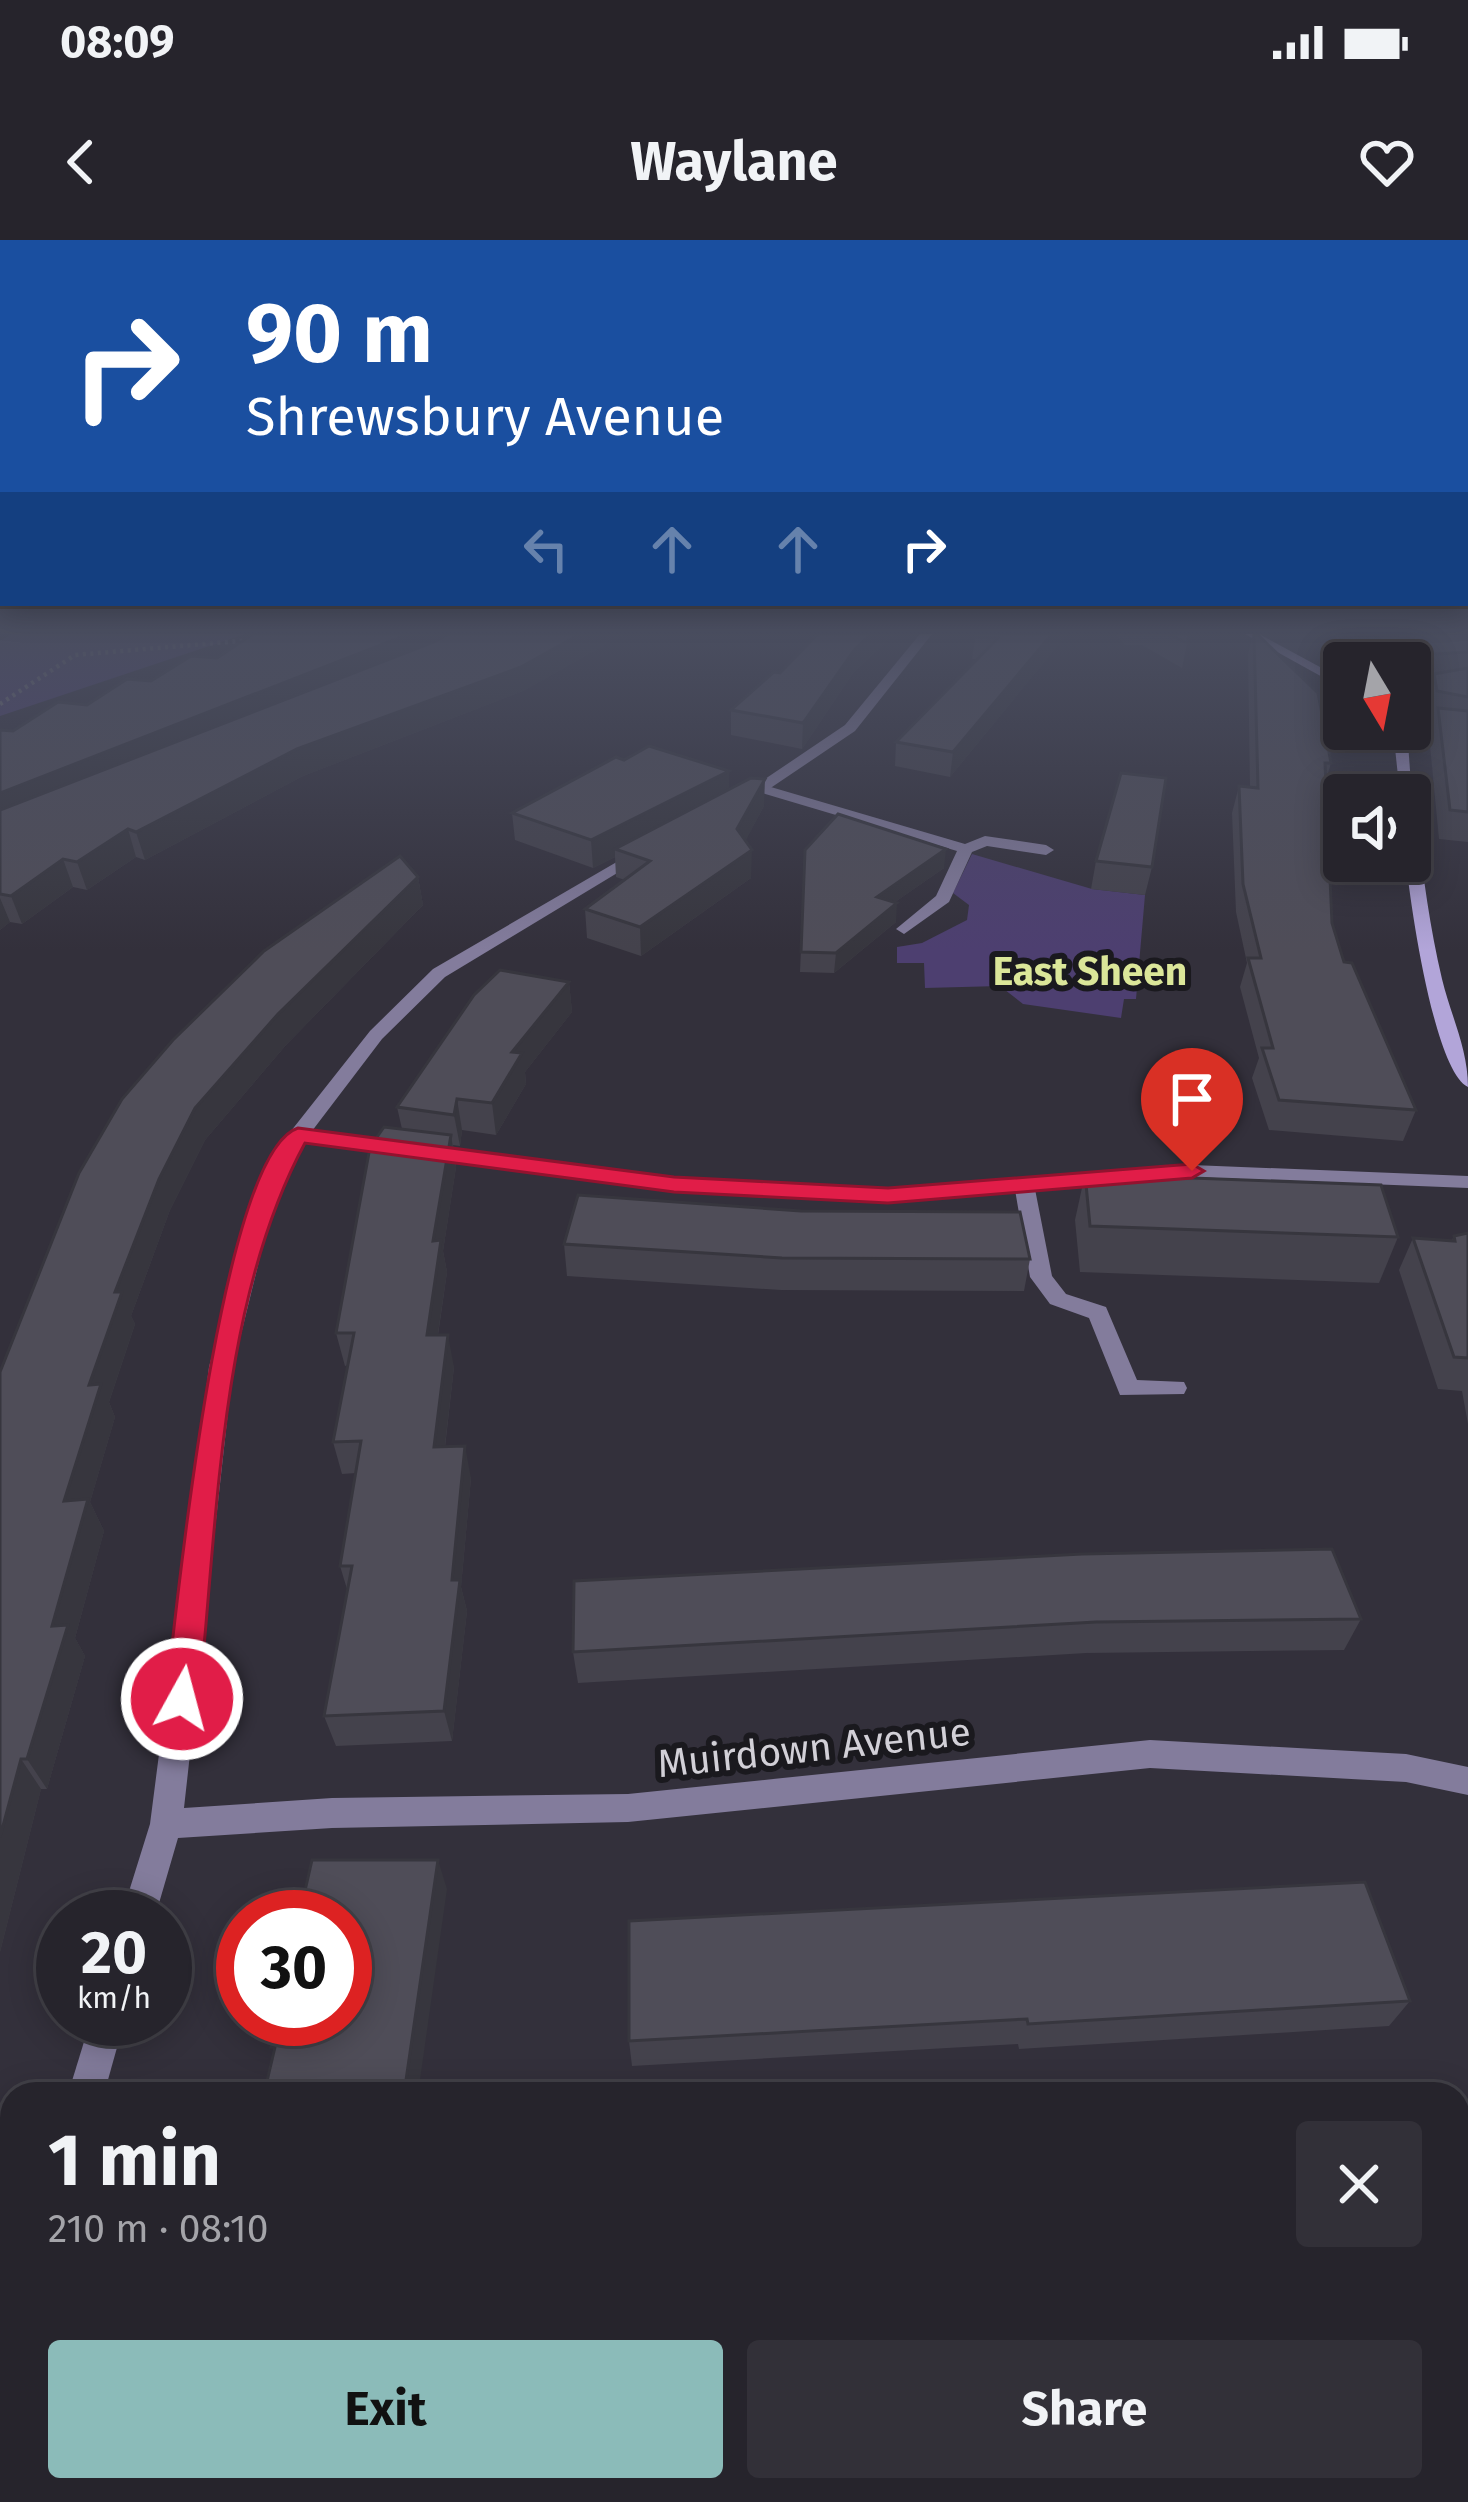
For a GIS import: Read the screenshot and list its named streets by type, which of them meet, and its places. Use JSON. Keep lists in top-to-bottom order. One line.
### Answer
{"streets":{"street":["Muirdown Avenue"]},"districts":["East Sheen"],"north":"bottom","page":{"status":"08:09","header":"Waylane","turn":["90 m","Shrewsbury Avenue"],"speed":"20 km/h","limit":"30","heading":["1 min","210 m · 08:10"],"buttons":["Exit","Share"]}}
